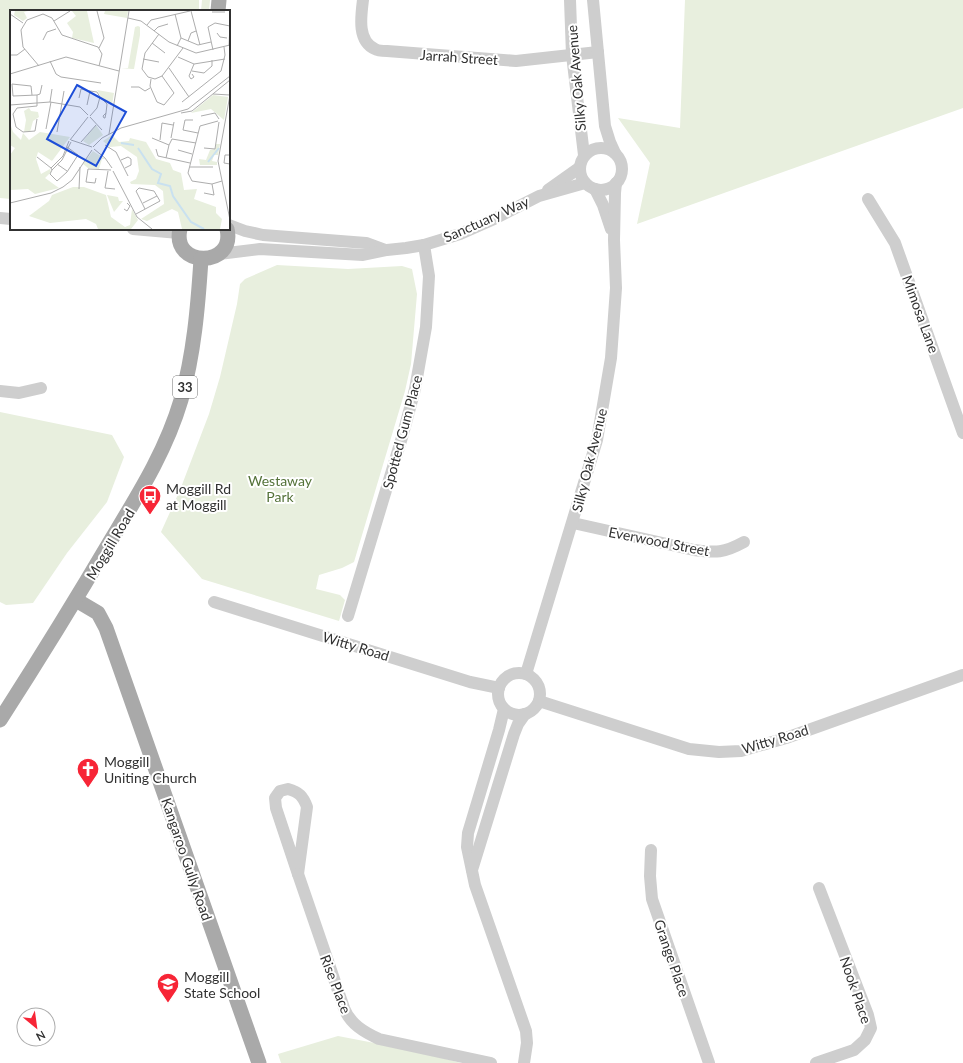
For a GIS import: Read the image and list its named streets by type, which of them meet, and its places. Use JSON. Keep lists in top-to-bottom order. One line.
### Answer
{"streets":{"main road":["33","Moggill Road","Kangaroo Gully Road"],"street":["Jarrah Street","Silky Oak Avenue","Sanctuary Way","Mimosa Lane","Spotted Gum Place","Everwood Street","Witty Road","Grange Place","Rise Place","Nook Place"]},"crossings":[["Jarrah Street","Silky Oak Avenue"],["Silky Oak Avenue","Sanctuary Way"],["Silky Oak Avenue","Everwood Street"],["Silky Oak Avenue","Witty Road"],["Sanctuary Way","Spotted Gum Place"],["Moggill Road","Kangaroo Gully Road"]],"parks":["Westaway Park"],"places":{"bus stop":["Moggill Rd at Moggill"],"church":["Moggill Uniting Church"],"school or university":["Moggill State School"]},"north":"bottom right"}
